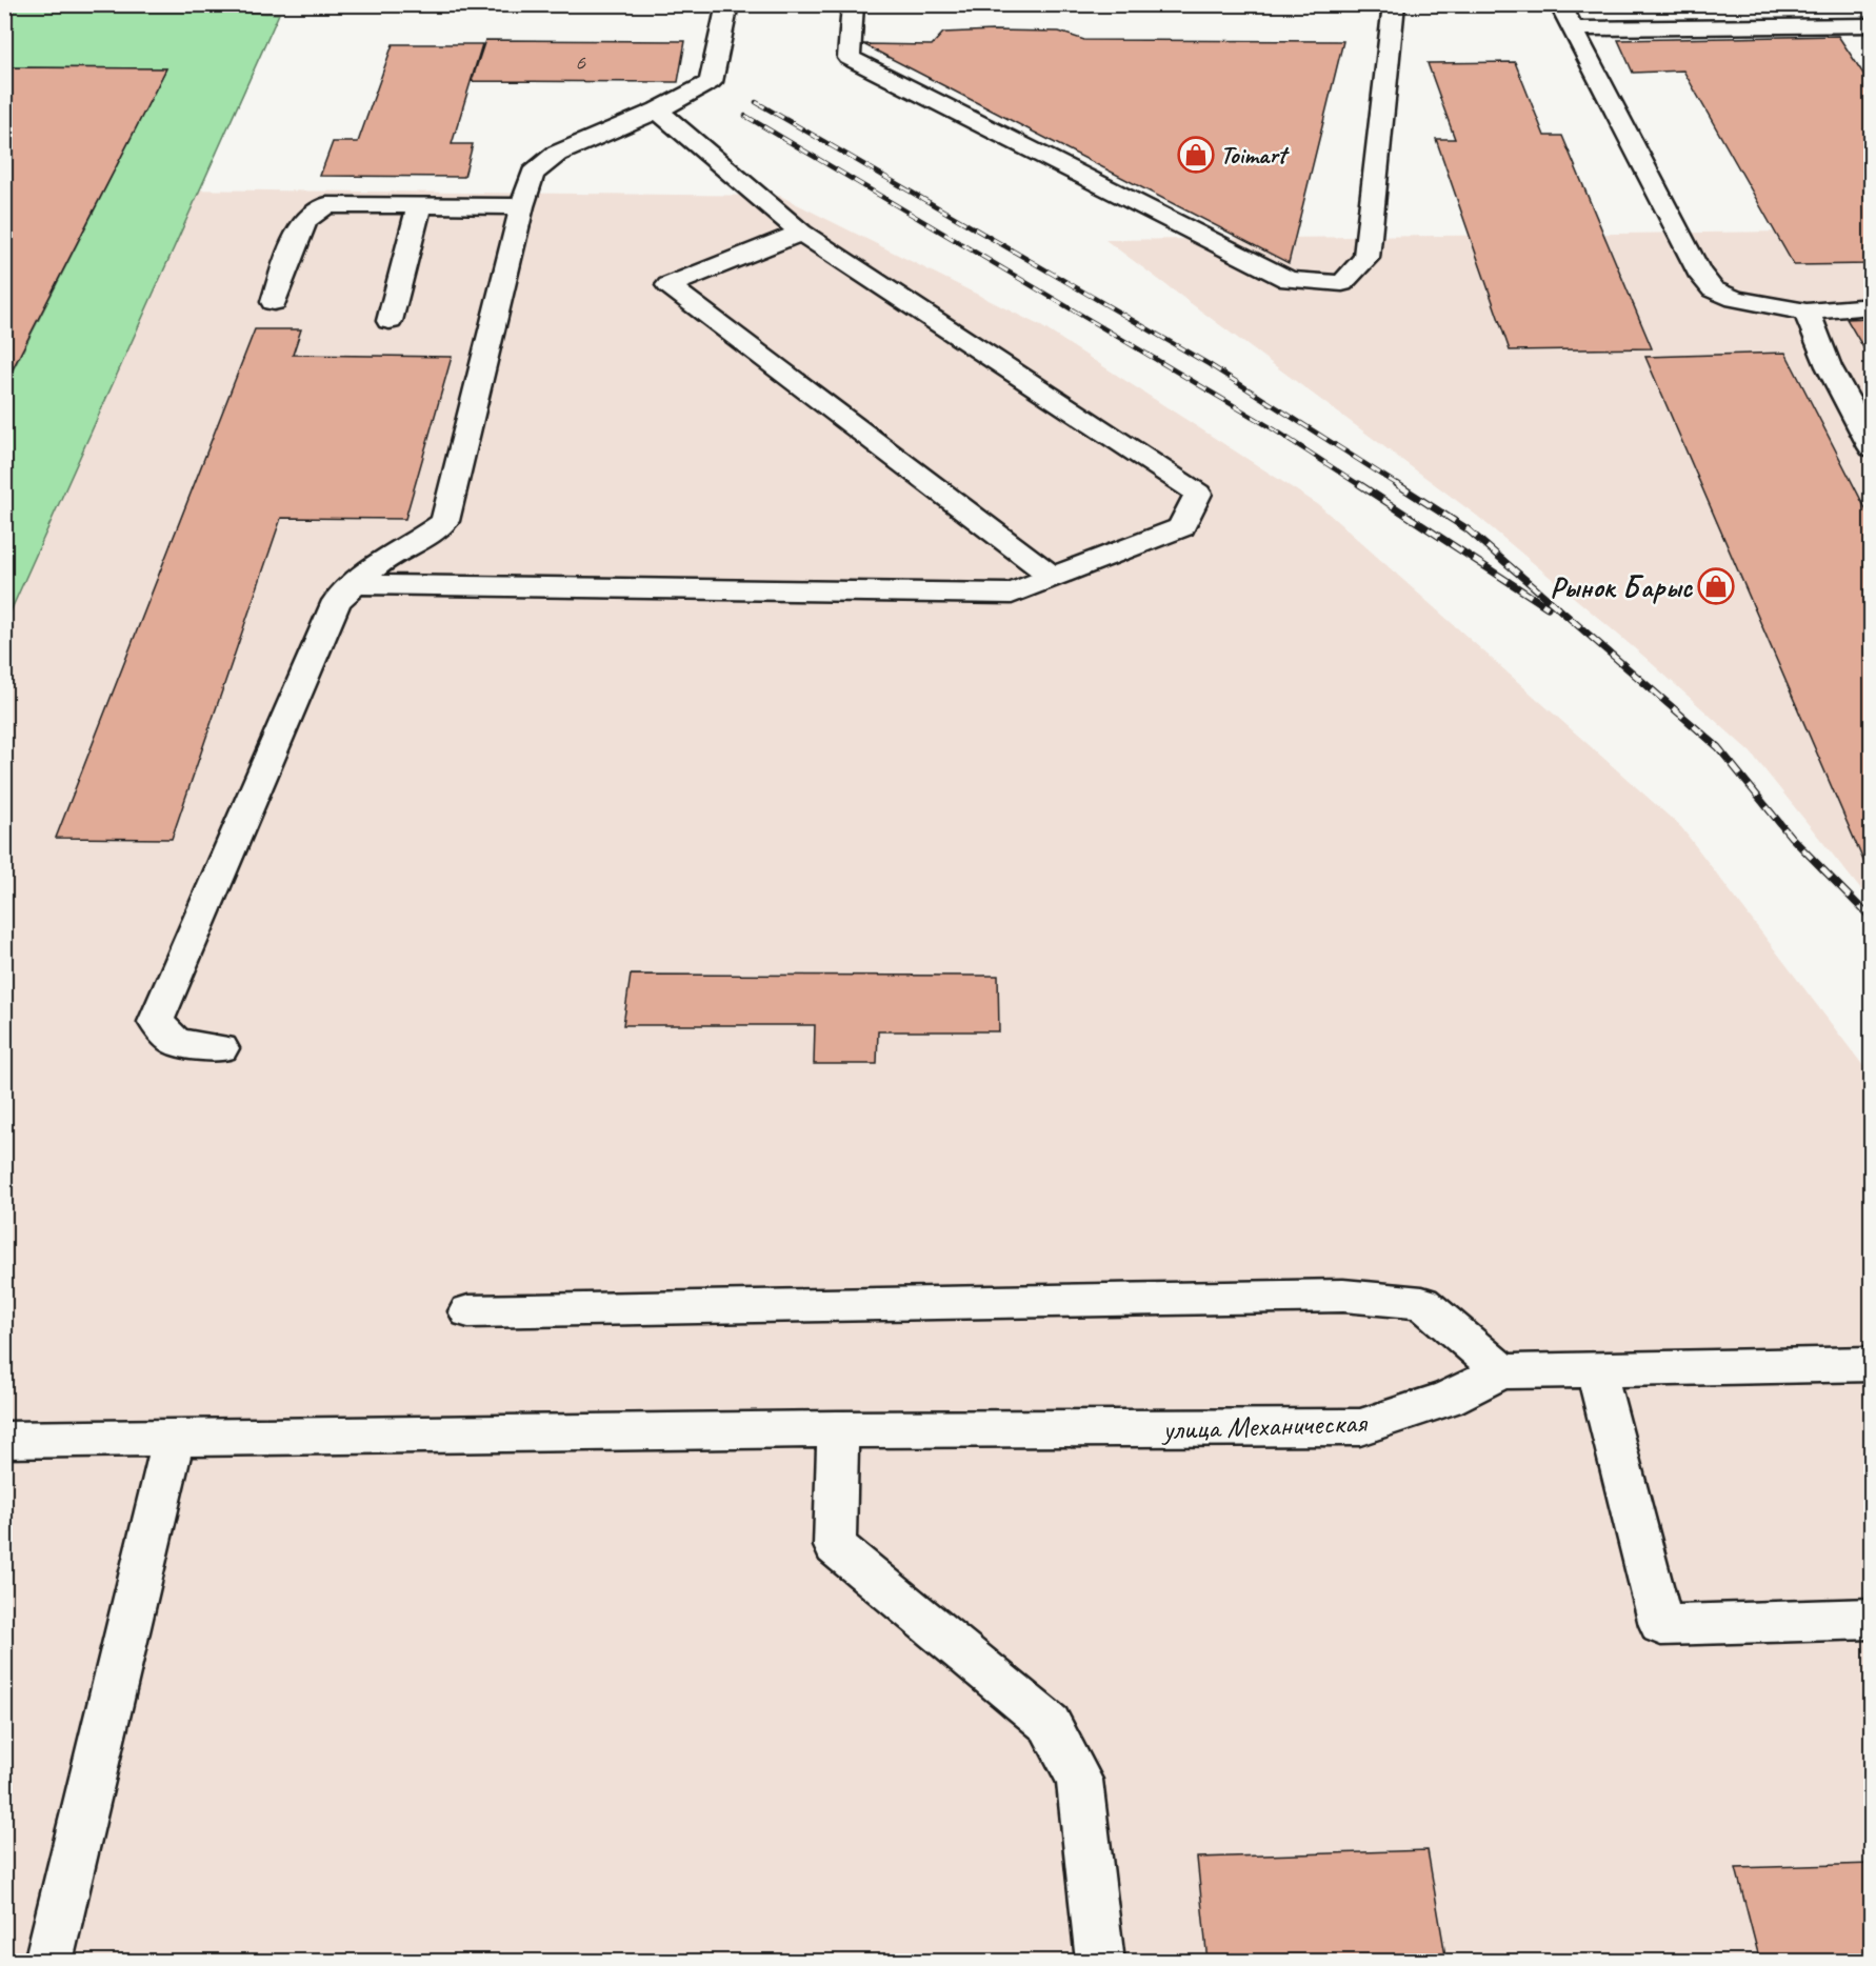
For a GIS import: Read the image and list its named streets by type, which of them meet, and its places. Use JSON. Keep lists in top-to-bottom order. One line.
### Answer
{"streets":{"street":["улица Механическая"]},"places":{"shop":["Toimart","Рынок Барыс"]},"house_numbers":["6"]}
